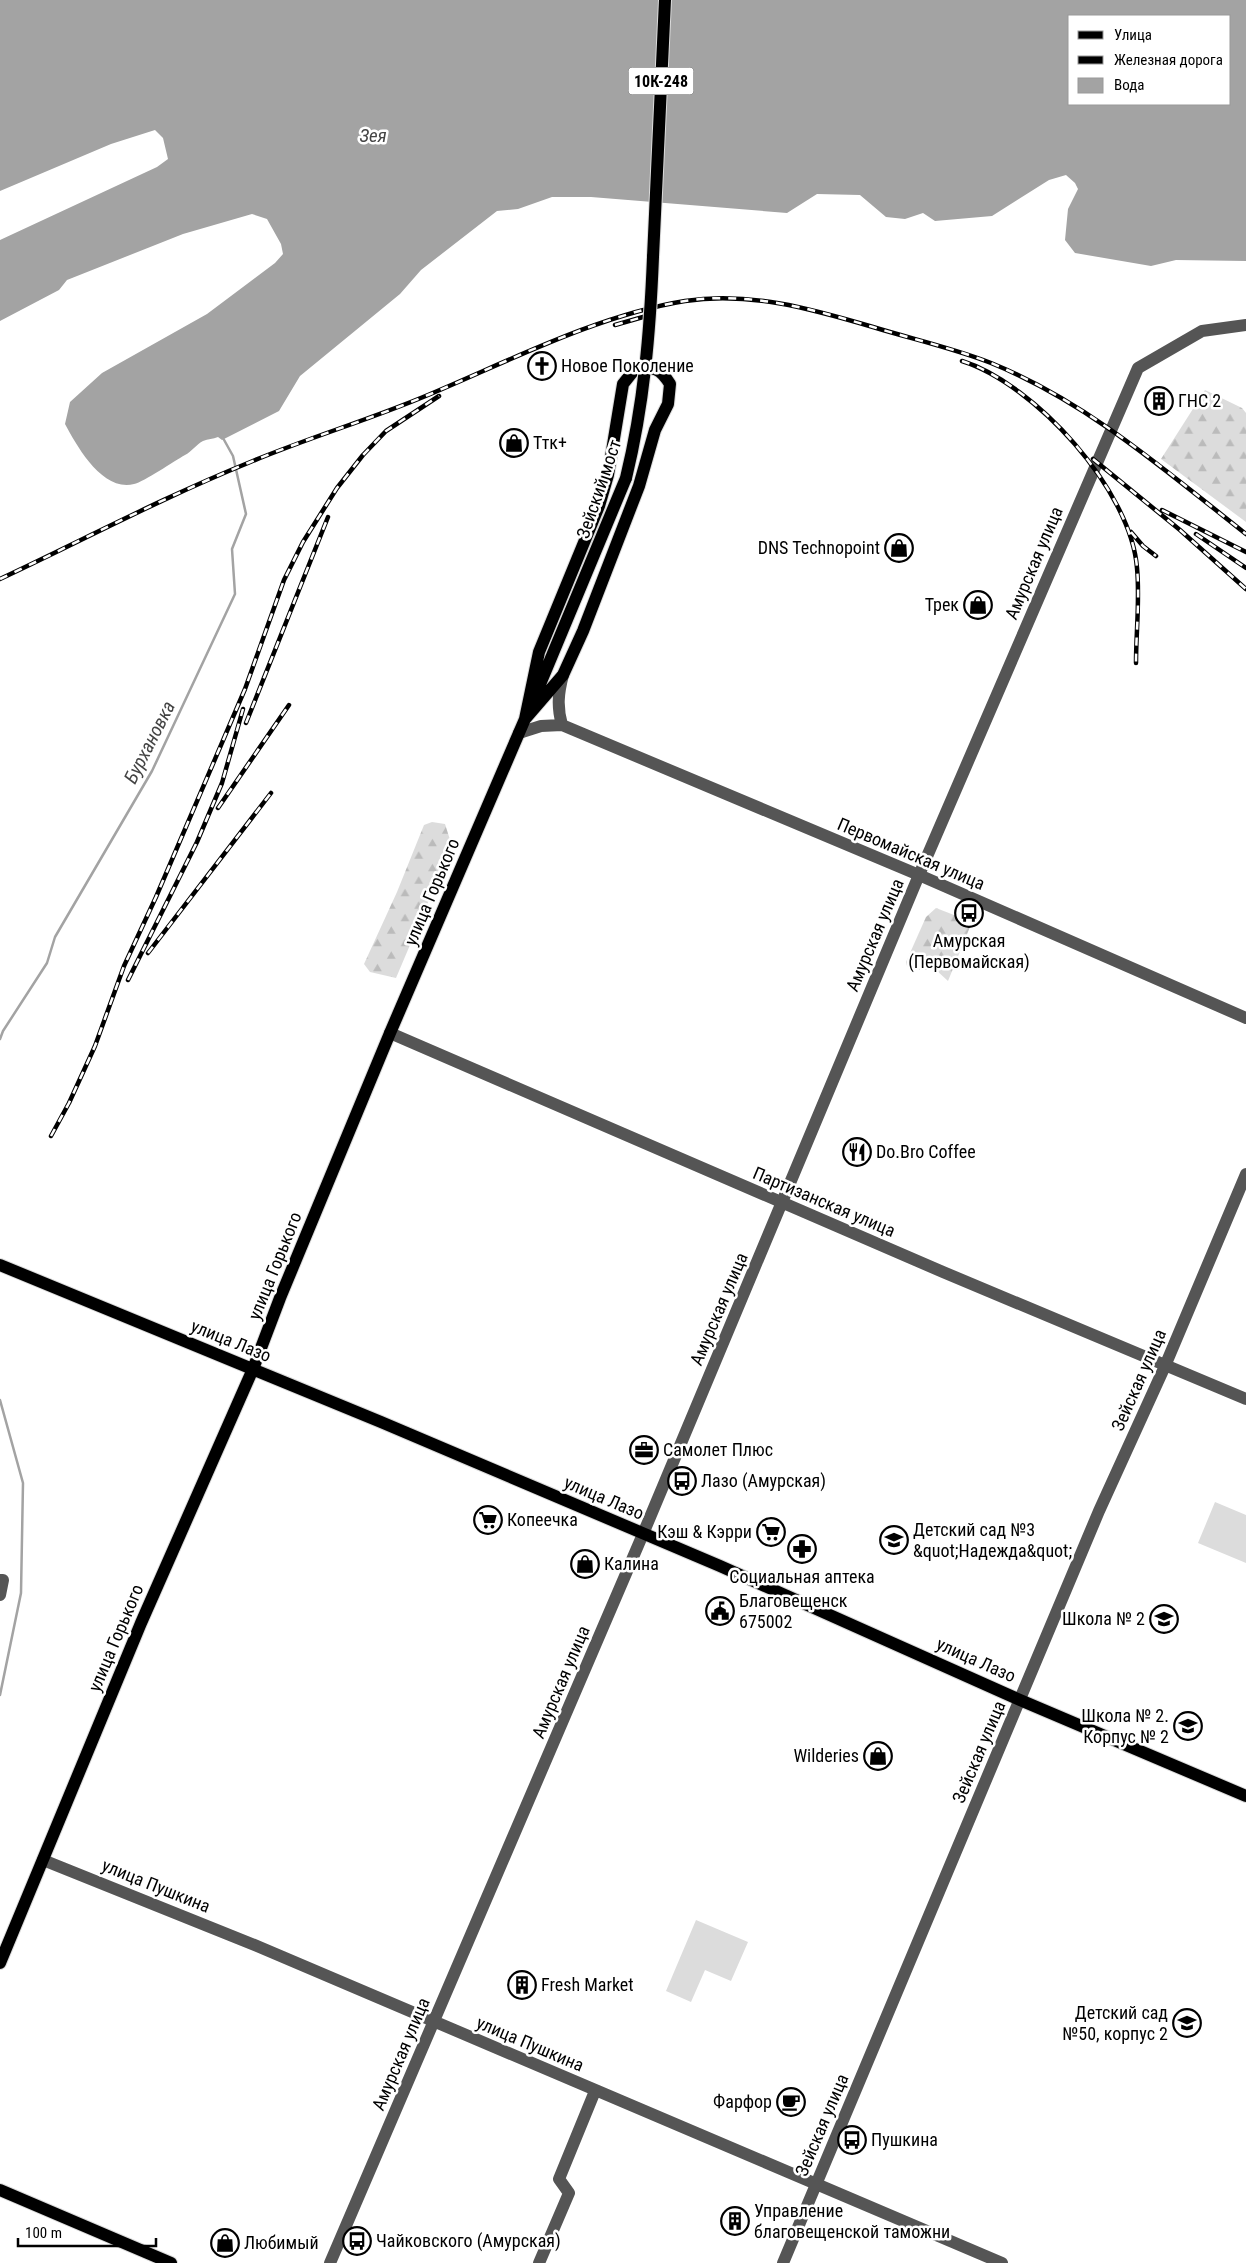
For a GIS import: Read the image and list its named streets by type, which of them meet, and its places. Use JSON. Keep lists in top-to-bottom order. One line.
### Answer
{"streets":{"main road":["10К-248","Зейский мост","улица Горького","улица Лазо"],"street":["Амурская улица","Первомайская улица","Партизанская улица","Зейская улица","улица Пушкина"]},"crossings":[["Зейский мост","улица Горького"],["Амурская улица","Первомайская улица"],["Амурская улица","Партизанская улица"],["Амурская улица","улица Лазо"],["Амурская улица","улица Пушкина"],["улица Горького","Партизанская улица"],["улица Горького","улица Лазо"],["улица Горького","улица Пушкина"],["Партизанская улица","Зейская улица"],["улица Лазо","Зейская улица"],["Зейская улица","улица Пушкина"]],"water":["Зея","Бурхановка"],"places":{"church":["Новое Поколение"],"building":["ГНС 2","Fresh Market","Управление благовещенской таможни"],"shop":["Ттк+","DNS Technopoint","Трек","Калина","Wilderies","Любимый"],"bus stop":["Амурская (Первомайская)","Лазо (Амурская)","Пушкина","Чайковского (Амурская)"],"restaurant":["Do.Bro Coffee"],"office":["Самолет Плюс"],"supermarket":["Копеечка","Кэш & Кэрри"],"school or university":["Детский сад №3 &quot;Надежда&quot;","Школа № 2","Школа № 2. Корпус № 2","Детский сад №50, корпус 2"],"pharmacy":["Социальная аптека"],"public building":["Благовещенск 675002"],"cafe":["Фарфор"]},"legend":["Улица","Железная дорога","Вода"],"scale_bar":"100 m"}
